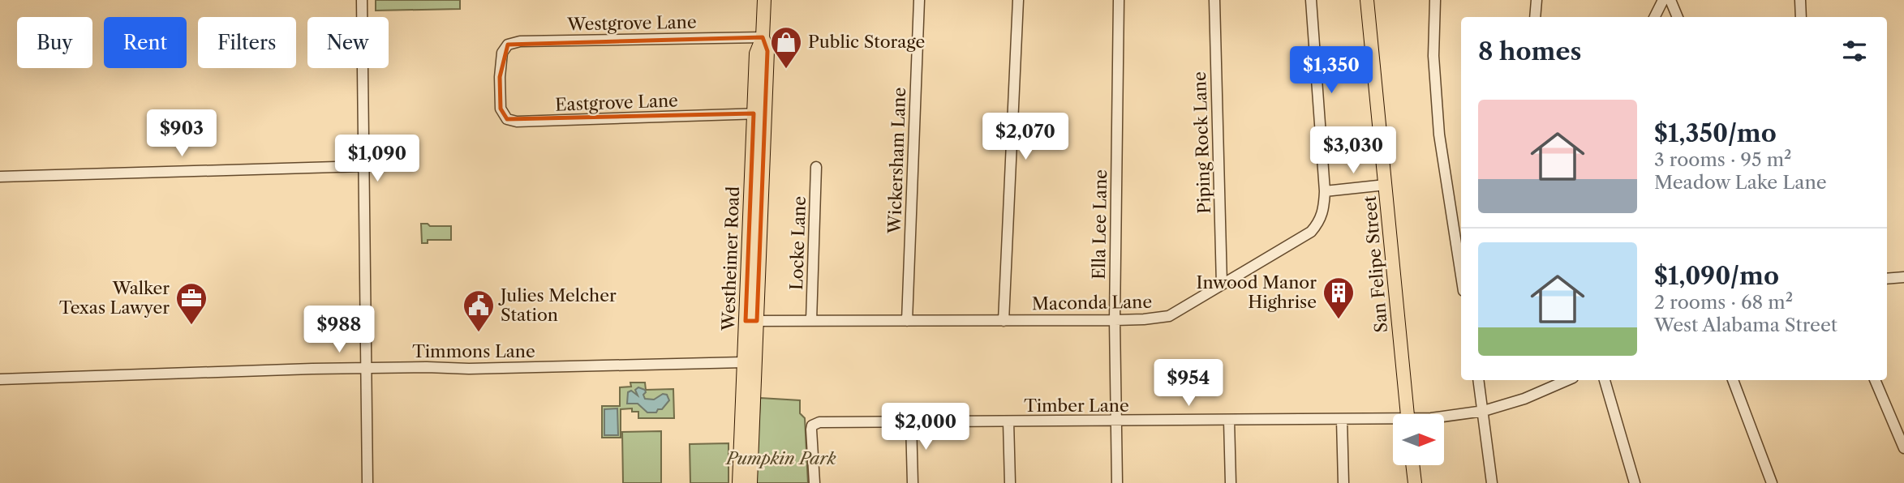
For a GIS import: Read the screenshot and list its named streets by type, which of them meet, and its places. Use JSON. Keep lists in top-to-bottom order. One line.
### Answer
{"streets":{"main road":["Westheimer Road","San Felipe Street"],"street":["Westgrove Lane","Eastgrove Lane","Piping Rock Lane","Wickersham Lane","Ella Lee Lane","Locke Lane","Maconda Lane","Timmons Lane","Timber Lane"]},"crossings":[["Westgrove Lane","Eastgrove Lane"],["Westgrove Lane","Westheimer Road"],["Eastgrove Lane","Westheimer Road"],["Piping Rock Lane","Maconda Lane"],["Wickersham Lane","Maconda Lane"],["Ella Lee Lane","Maconda Lane"],["Ella Lee Lane","Timber Lane"],["Locke Lane","Maconda Lane"],["Westheimer Road","Maconda Lane"],["Westheimer Road","Timmons Lane"]],"parks":["Pumpkin Park"],"places":{"shop":["Public Storage"],"building":["Inwood Manor Highrise"],"office":["Walker Texas Lawyer"],"public building":["Julies Melcher Station"]},"north":"right","page":{"chip":["Buy","Rent","Filters","New"],"heading":"8 homes","price":["$1,350","$903","$2,070","$3,030","$1,090","$988","$954","$2,000"],"list":[{"name":"$1,350/mo","note":"3 rooms · 95 m² · Meadow Lake Lane"},{"name":"$1,090/mo","note":"2 rooms · 68 m² · West Alabama Street"}]}}
